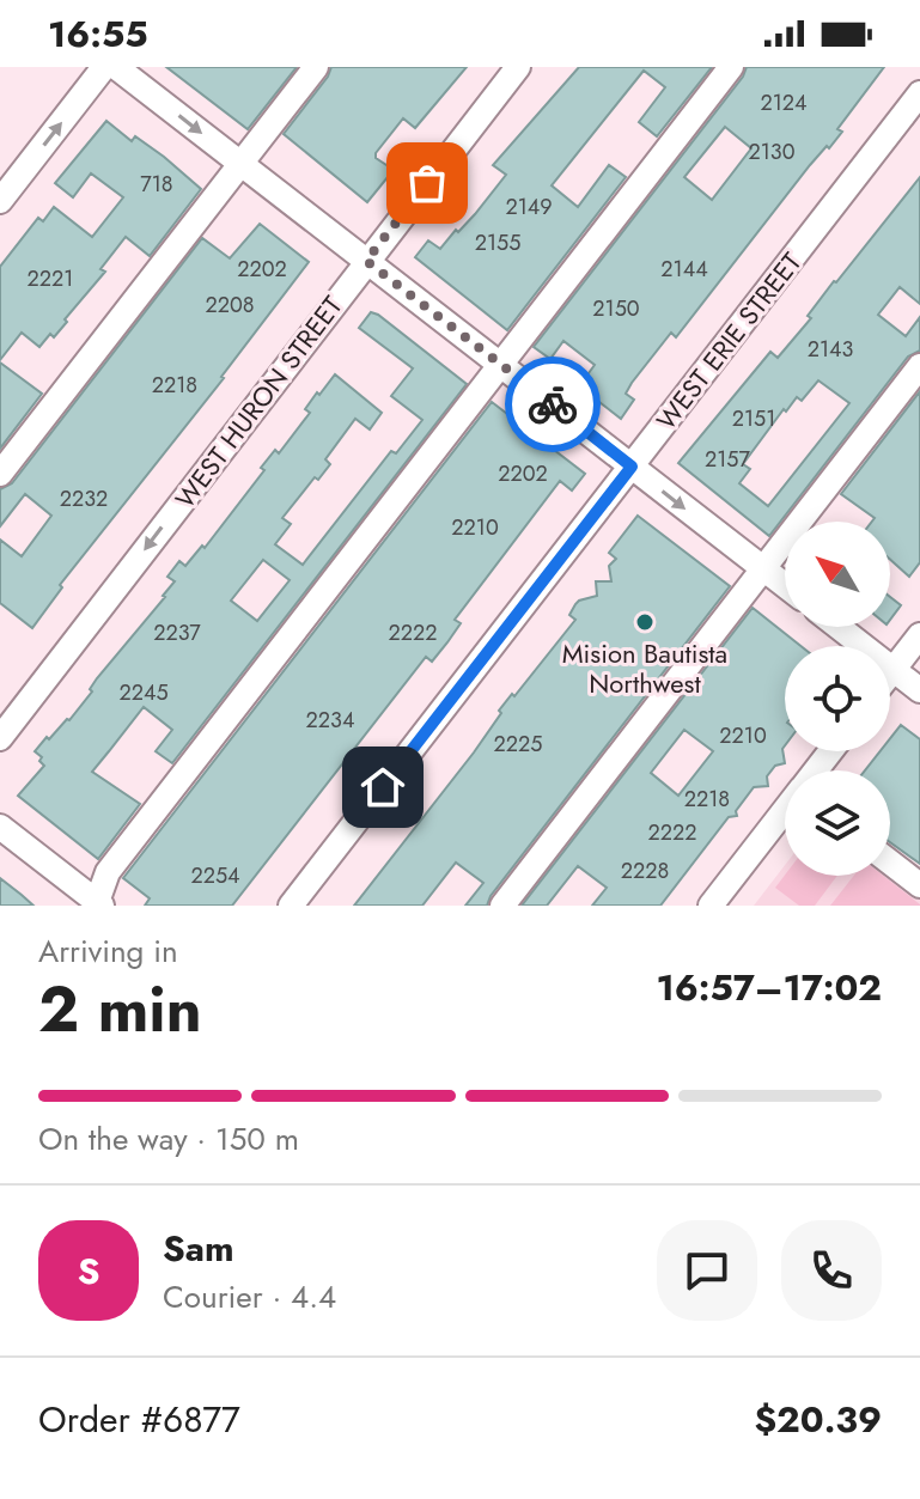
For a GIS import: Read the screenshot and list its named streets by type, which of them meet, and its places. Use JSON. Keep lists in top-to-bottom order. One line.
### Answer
{"streets":{"street":["WEST ERIE STREET","WEST HURON STREET"]},"places":["Mision Bautista Northwest"],"house_numbers":["2124","2130","718","2149","2155","2202","2144","2221","2208","2150","2143","2218","2151","2157","2202","2232","2210","2237","2222","2245","2234","2210","2225","2218","2222","2228","2254"],"north":"top left","page":{"status":"16:55","heading":["2 min","Arriving in","16:57–17:02"],"panel":["Sam","Courier · 4.4","Order #6877","$20.39"],"bar":"On the way · 150 m","round":"S"}}
